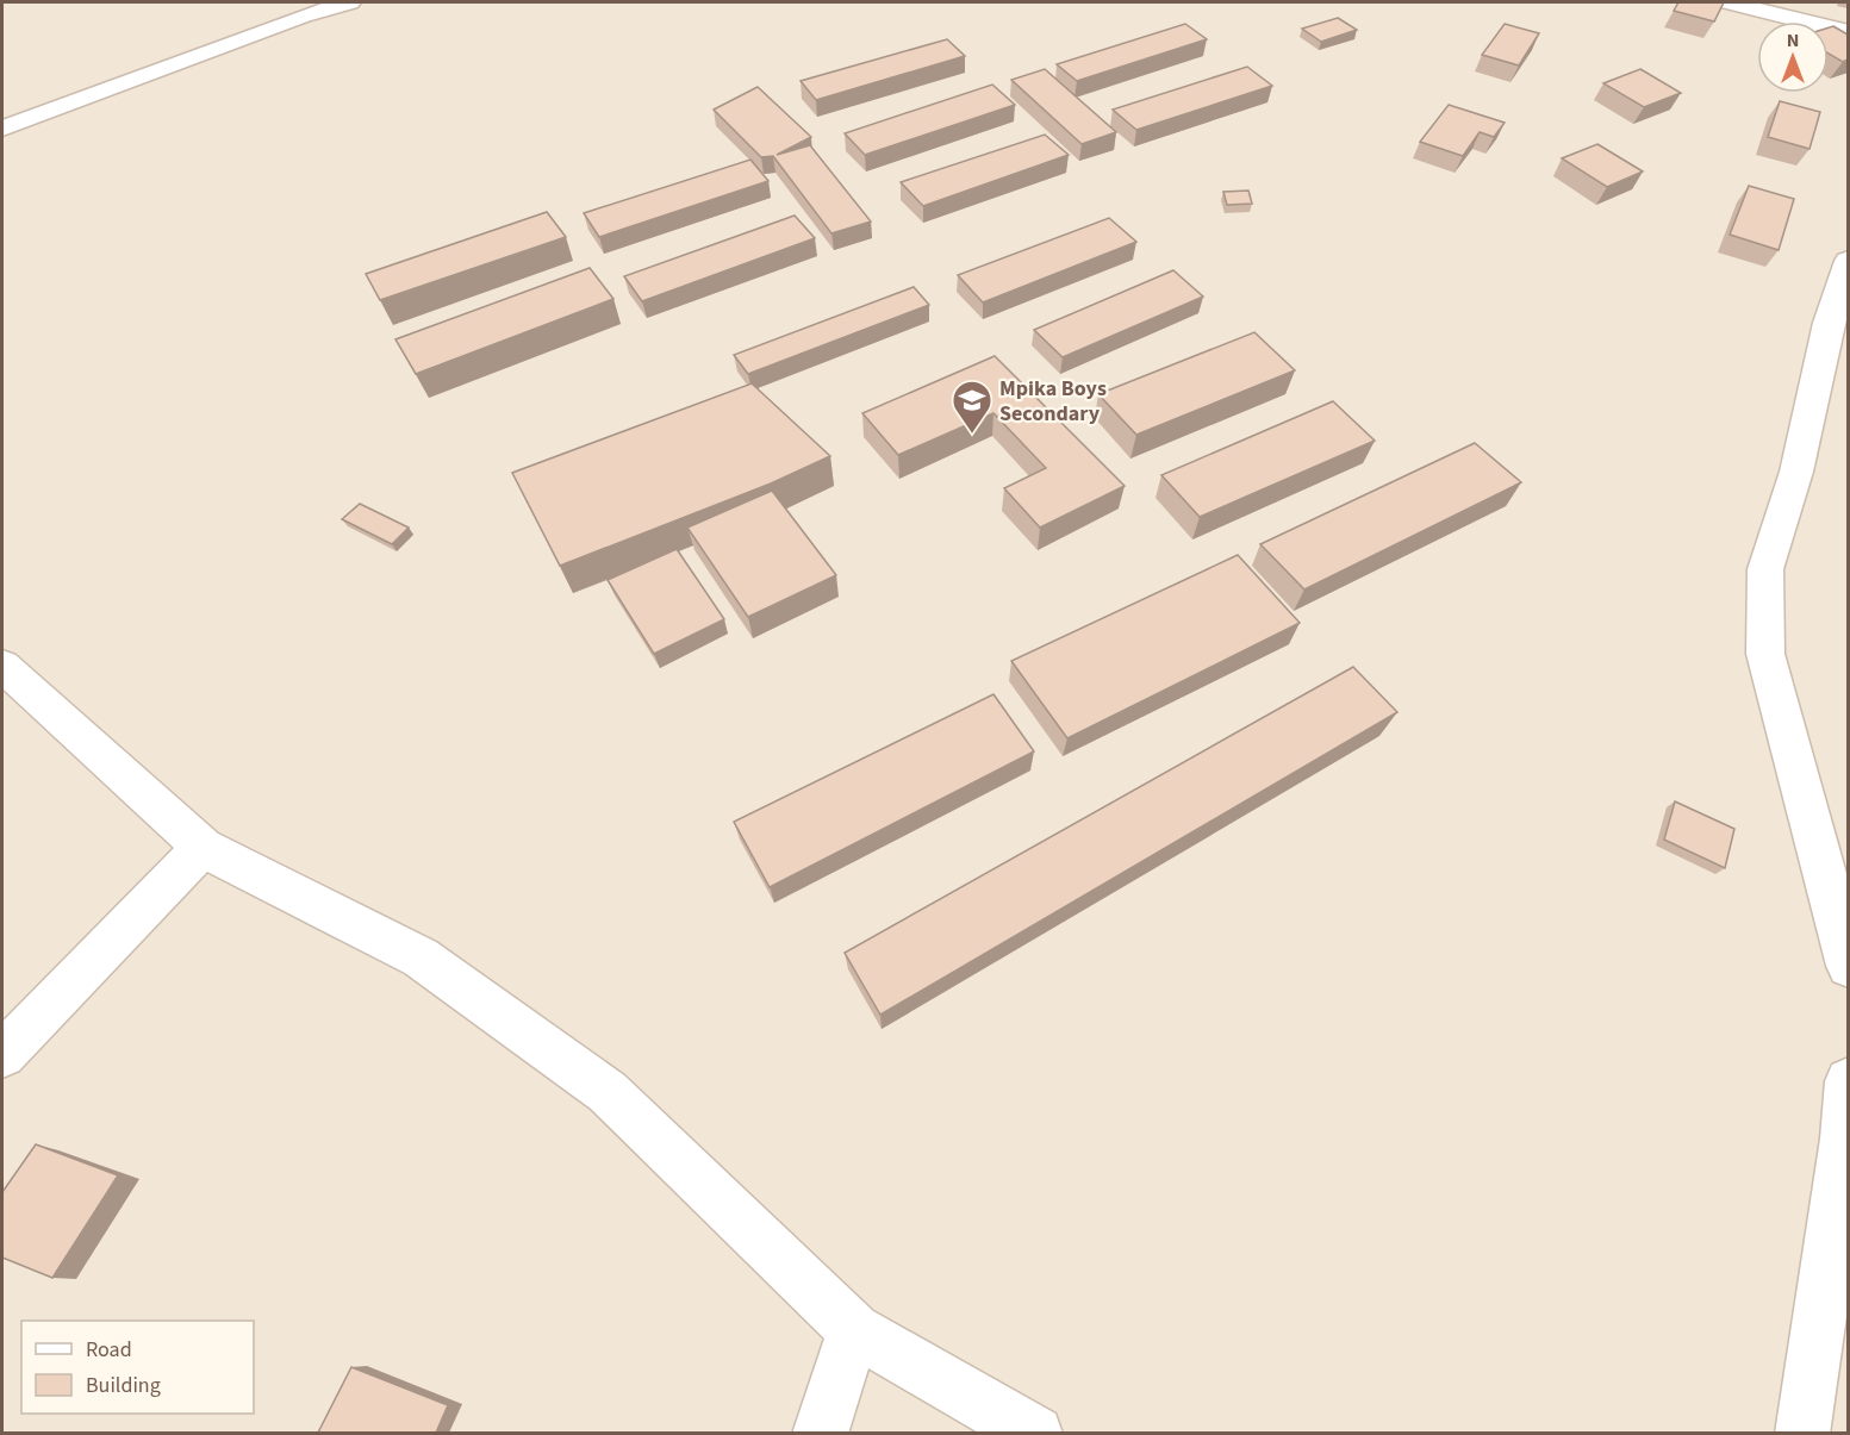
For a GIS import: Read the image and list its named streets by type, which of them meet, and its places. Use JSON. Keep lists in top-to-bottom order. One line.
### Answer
{"places":{"school or university":["Mpika Boys Secondary"]},"legend":["Road","Building"],"north":"top"}
